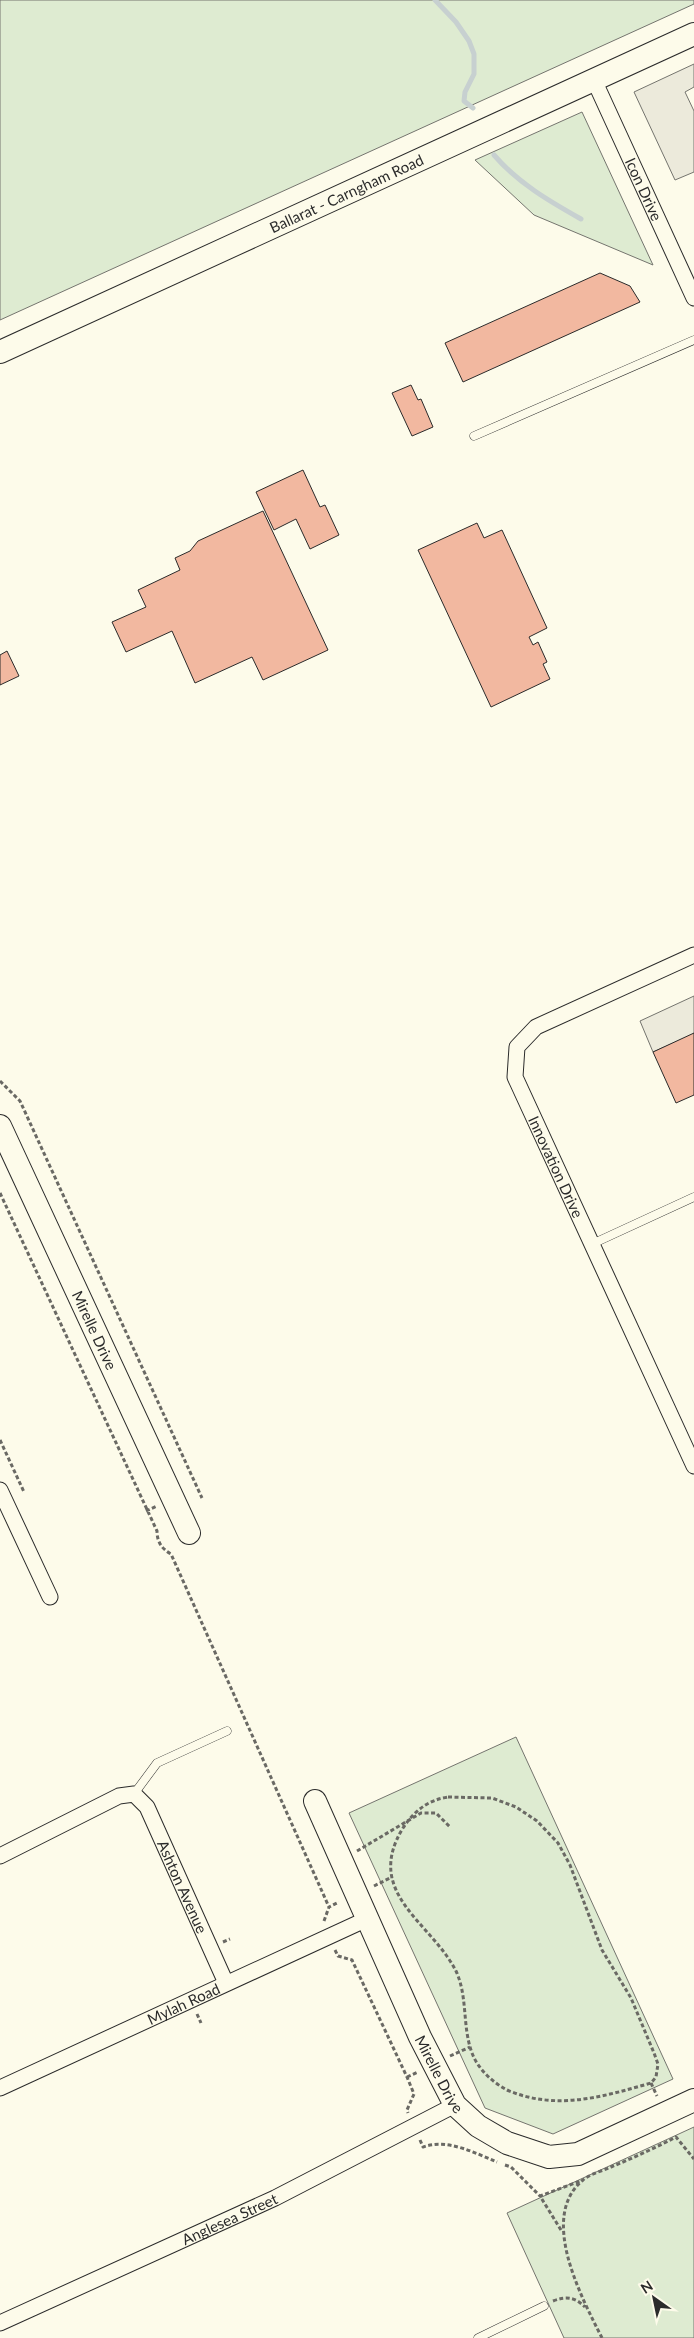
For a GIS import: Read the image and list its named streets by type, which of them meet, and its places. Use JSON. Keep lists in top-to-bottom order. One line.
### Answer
{"streets":{"street":["Icon Drive","Ballarat - Carngham Road","Innovation Drive","Mirelle Drive","Ashton Avenue","Mylah Road","Anglesea Street"]},"crossings":[["Icon Drive","Ballarat - Carngham Road"],["Mirelle Drive","Mylah Road"],["Mirelle Drive","Anglesea Street"],["Ashton Avenue","Mylah Road"]],"north":"top left"}
